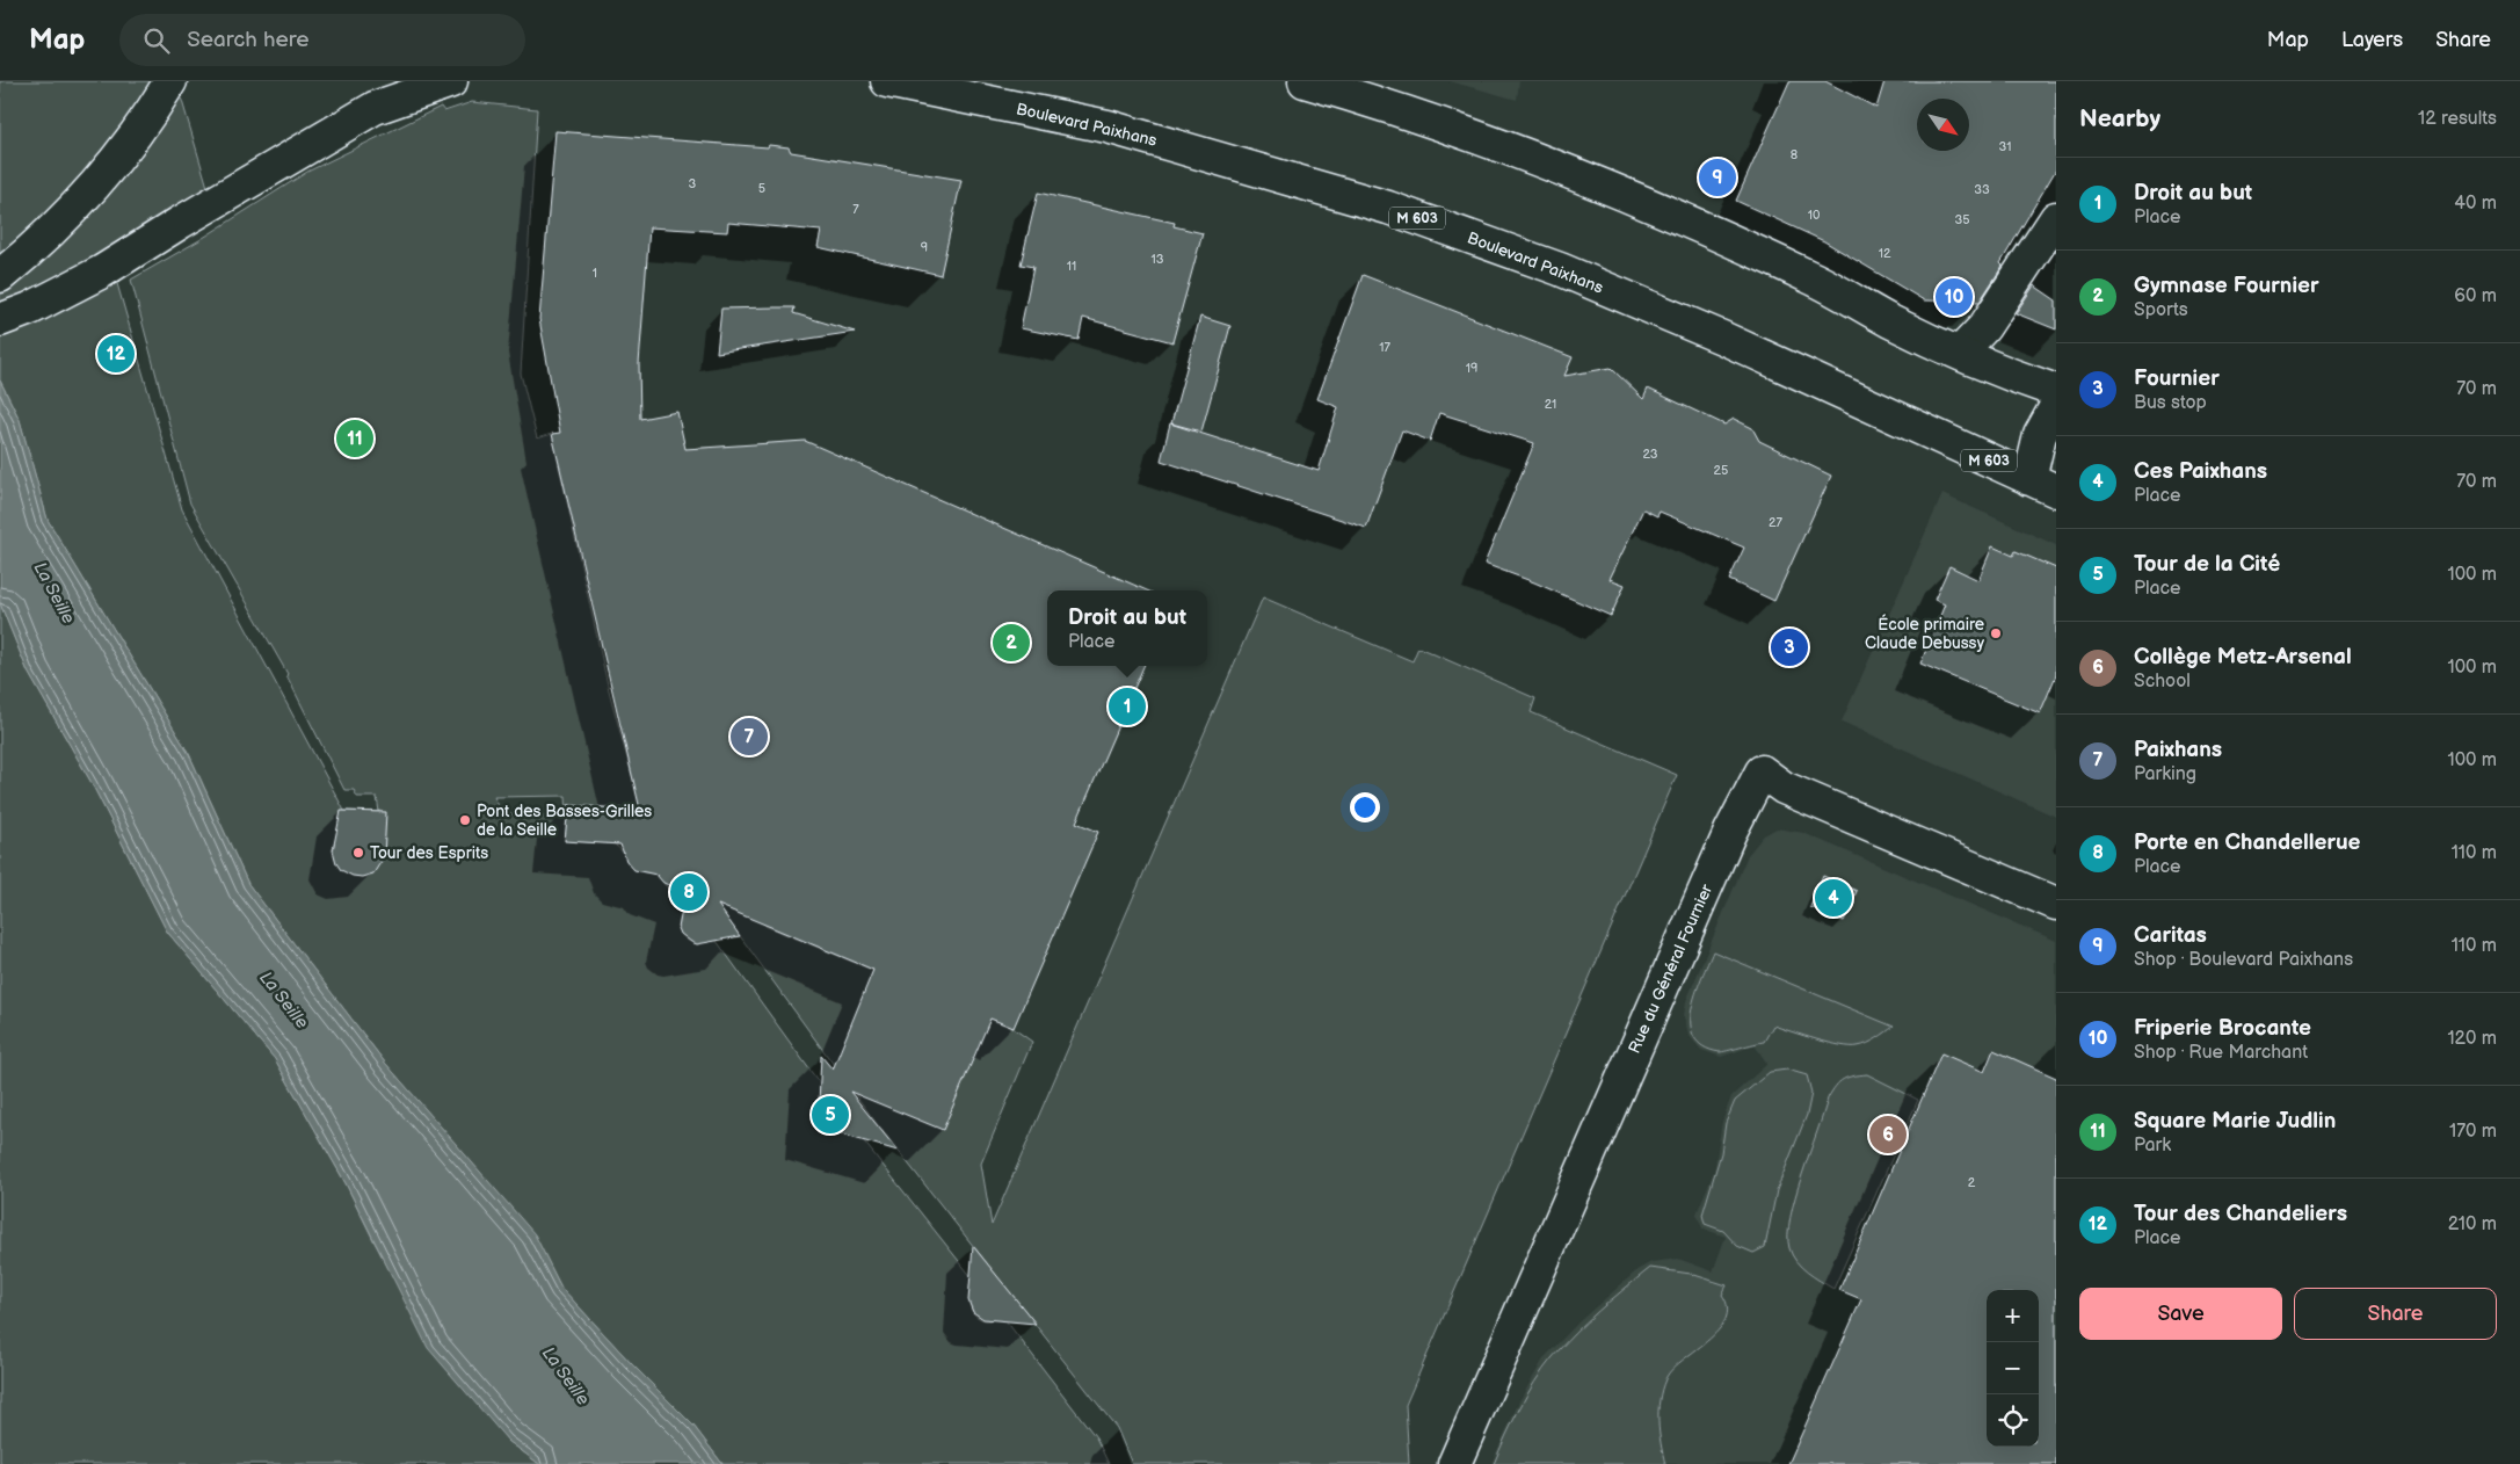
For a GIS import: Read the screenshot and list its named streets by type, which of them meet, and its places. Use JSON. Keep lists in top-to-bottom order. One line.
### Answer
{"streets":{"main road":["Boulevard Paixhans","M 603","Rue du Général Fournier"]},"water":["La Seille"],"places":["École primaire Claude Debussy","Pont des Basses-Grilles de la Seille","Tour des Esprits"],"house_numbers":["31","8","3","5","33","7","10","35","9","12","13","11","1","17","19","21","23","25","27","2"],"north":"bottom right","page":{"header":"Map","search":"Search here","nav":["Map","Layers","Share"],"heading":["Nearby","12 results"],"pins":["9","10","12","11","2","3","1","7","8","4","5","6"],"list":[{"mark":"1","name":"Droit au but","note":"Place","value":"40 m"},{"mark":"2","name":"Gymnase Fournier","note":"Sports","value":"60 m"},{"mark":"3","name":"Fournier","note":"Bus stop","value":"70 m"},{"mark":"4","name":"Ces Paixhans","note":"Place","value":"70 m"},{"mark":"5","name":"Tour de la Cité","note":"Place","value":"100 m"},{"mark":"6","name":"Collège Metz-Arsenal","note":"School","value":"100 m"},{"mark":"7","name":"Paixhans","note":"Parking","value":"100 m"},{"mark":"8","name":"Porte en Chandellerue","note":"Place","value":"110 m"},{"mark":"9","name":"Caritas","note":"Shop · Boulevard Paixhans","value":"110 m"},{"mark":"10","name":"Friperie Brocante","note":"Shop · Rue Marchant","value":"120 m"},{"mark":"11","name":"Square Marie Judlin","note":"Park","value":"170 m"},{"mark":"12","name":"Tour des Chandeliers","note":"Place","value":"210 m"}],"popup":["Droit au but","Place"],"buttons":["Save","Share"],"map_buttons":["+","−"]}}
